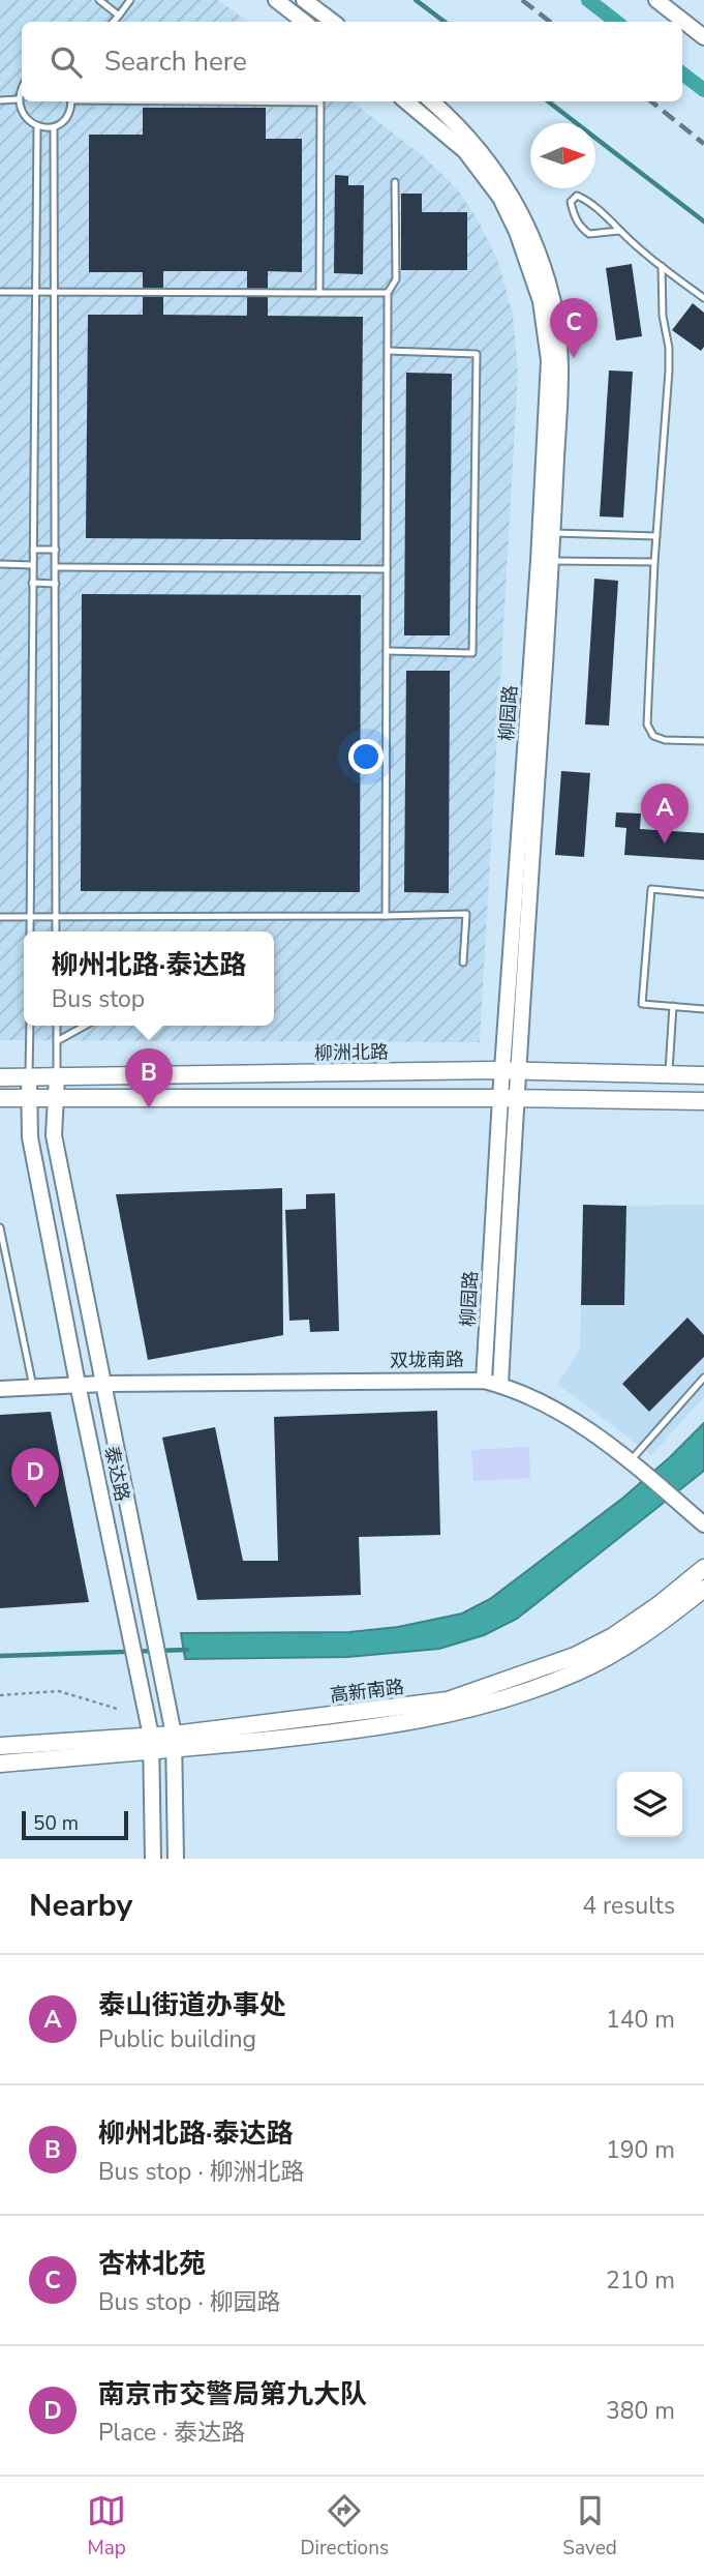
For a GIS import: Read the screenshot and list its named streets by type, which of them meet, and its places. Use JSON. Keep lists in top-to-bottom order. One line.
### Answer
{"streets":{"main road":["柳洲北路","高新南路"],"street":["柳园路","双垅南路","泰达路"]},"crossings":[["柳园路","柳洲北路"],["柳园路","双垅南路"],["柳洲北路","泰达路"],["双垅南路","泰达路"],["泰达路","高新南路"]],"scale_bar":"50 m","north":"right","page":{"search":"Search here","pins":["C","A","B","D"],"popup":["柳州北路·泰达路","Bus stop"],"scale":"50 m","heading":["Nearby","4 results"],"list":[{"mark":"A","name":"泰山街道办事处","note":"Public building","value":"140 m"},{"mark":"B","name":"柳州北路·泰达路","note":"Bus stop · 柳洲北路","value":"190 m"},{"mark":"C","name":"杏林北苑","note":"Bus stop · 柳园路","value":"210 m"},{"mark":"D","name":"南京市交警局第九大队","note":"Place · 泰达路","value":"380 m"}],"nav":["Map","Directions","Saved"]}}
